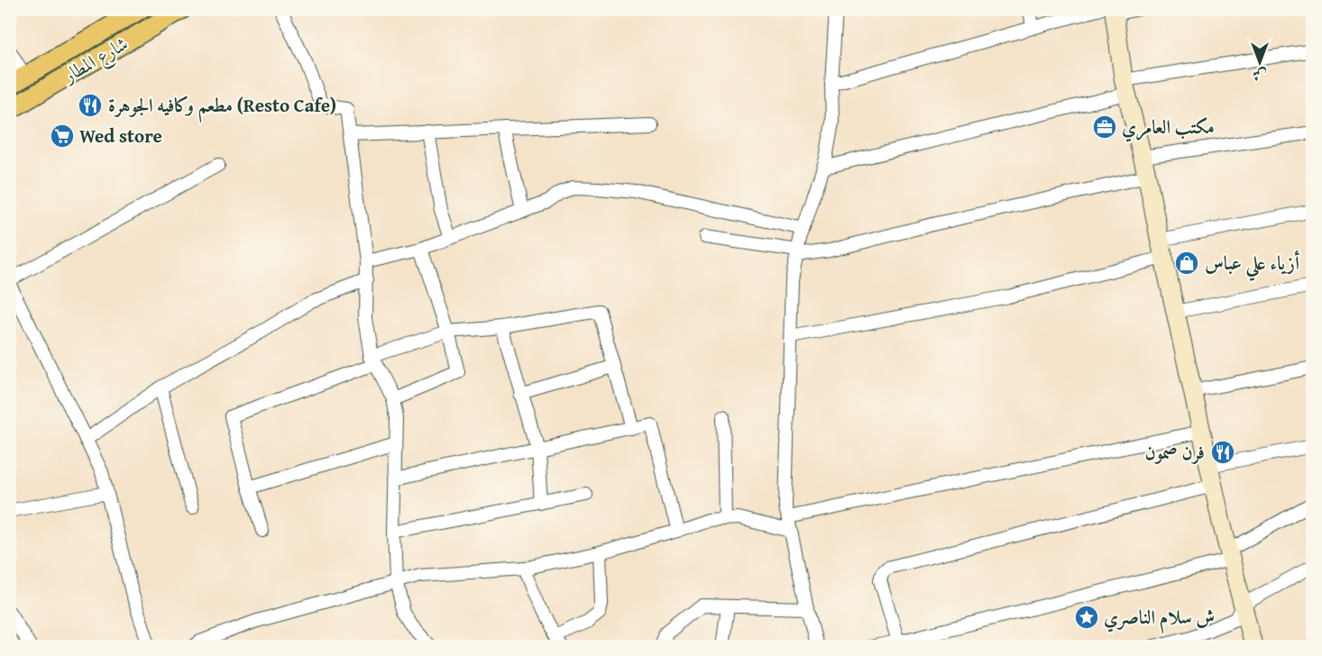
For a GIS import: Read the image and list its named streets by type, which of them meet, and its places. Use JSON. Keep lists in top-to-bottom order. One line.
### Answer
{"streets":{"main road":["شارع المطار"]},"places":{"restaurant":["مطعم وكافيه الجوهرة (Resto Cafe)","فرن صمون"],"office":["مكتب العامري"],"supermarket":["Wed store"],"shop":["أزياء علي عباس"],"place":["ش سلام الناصري"]},"north":"bottom"}
